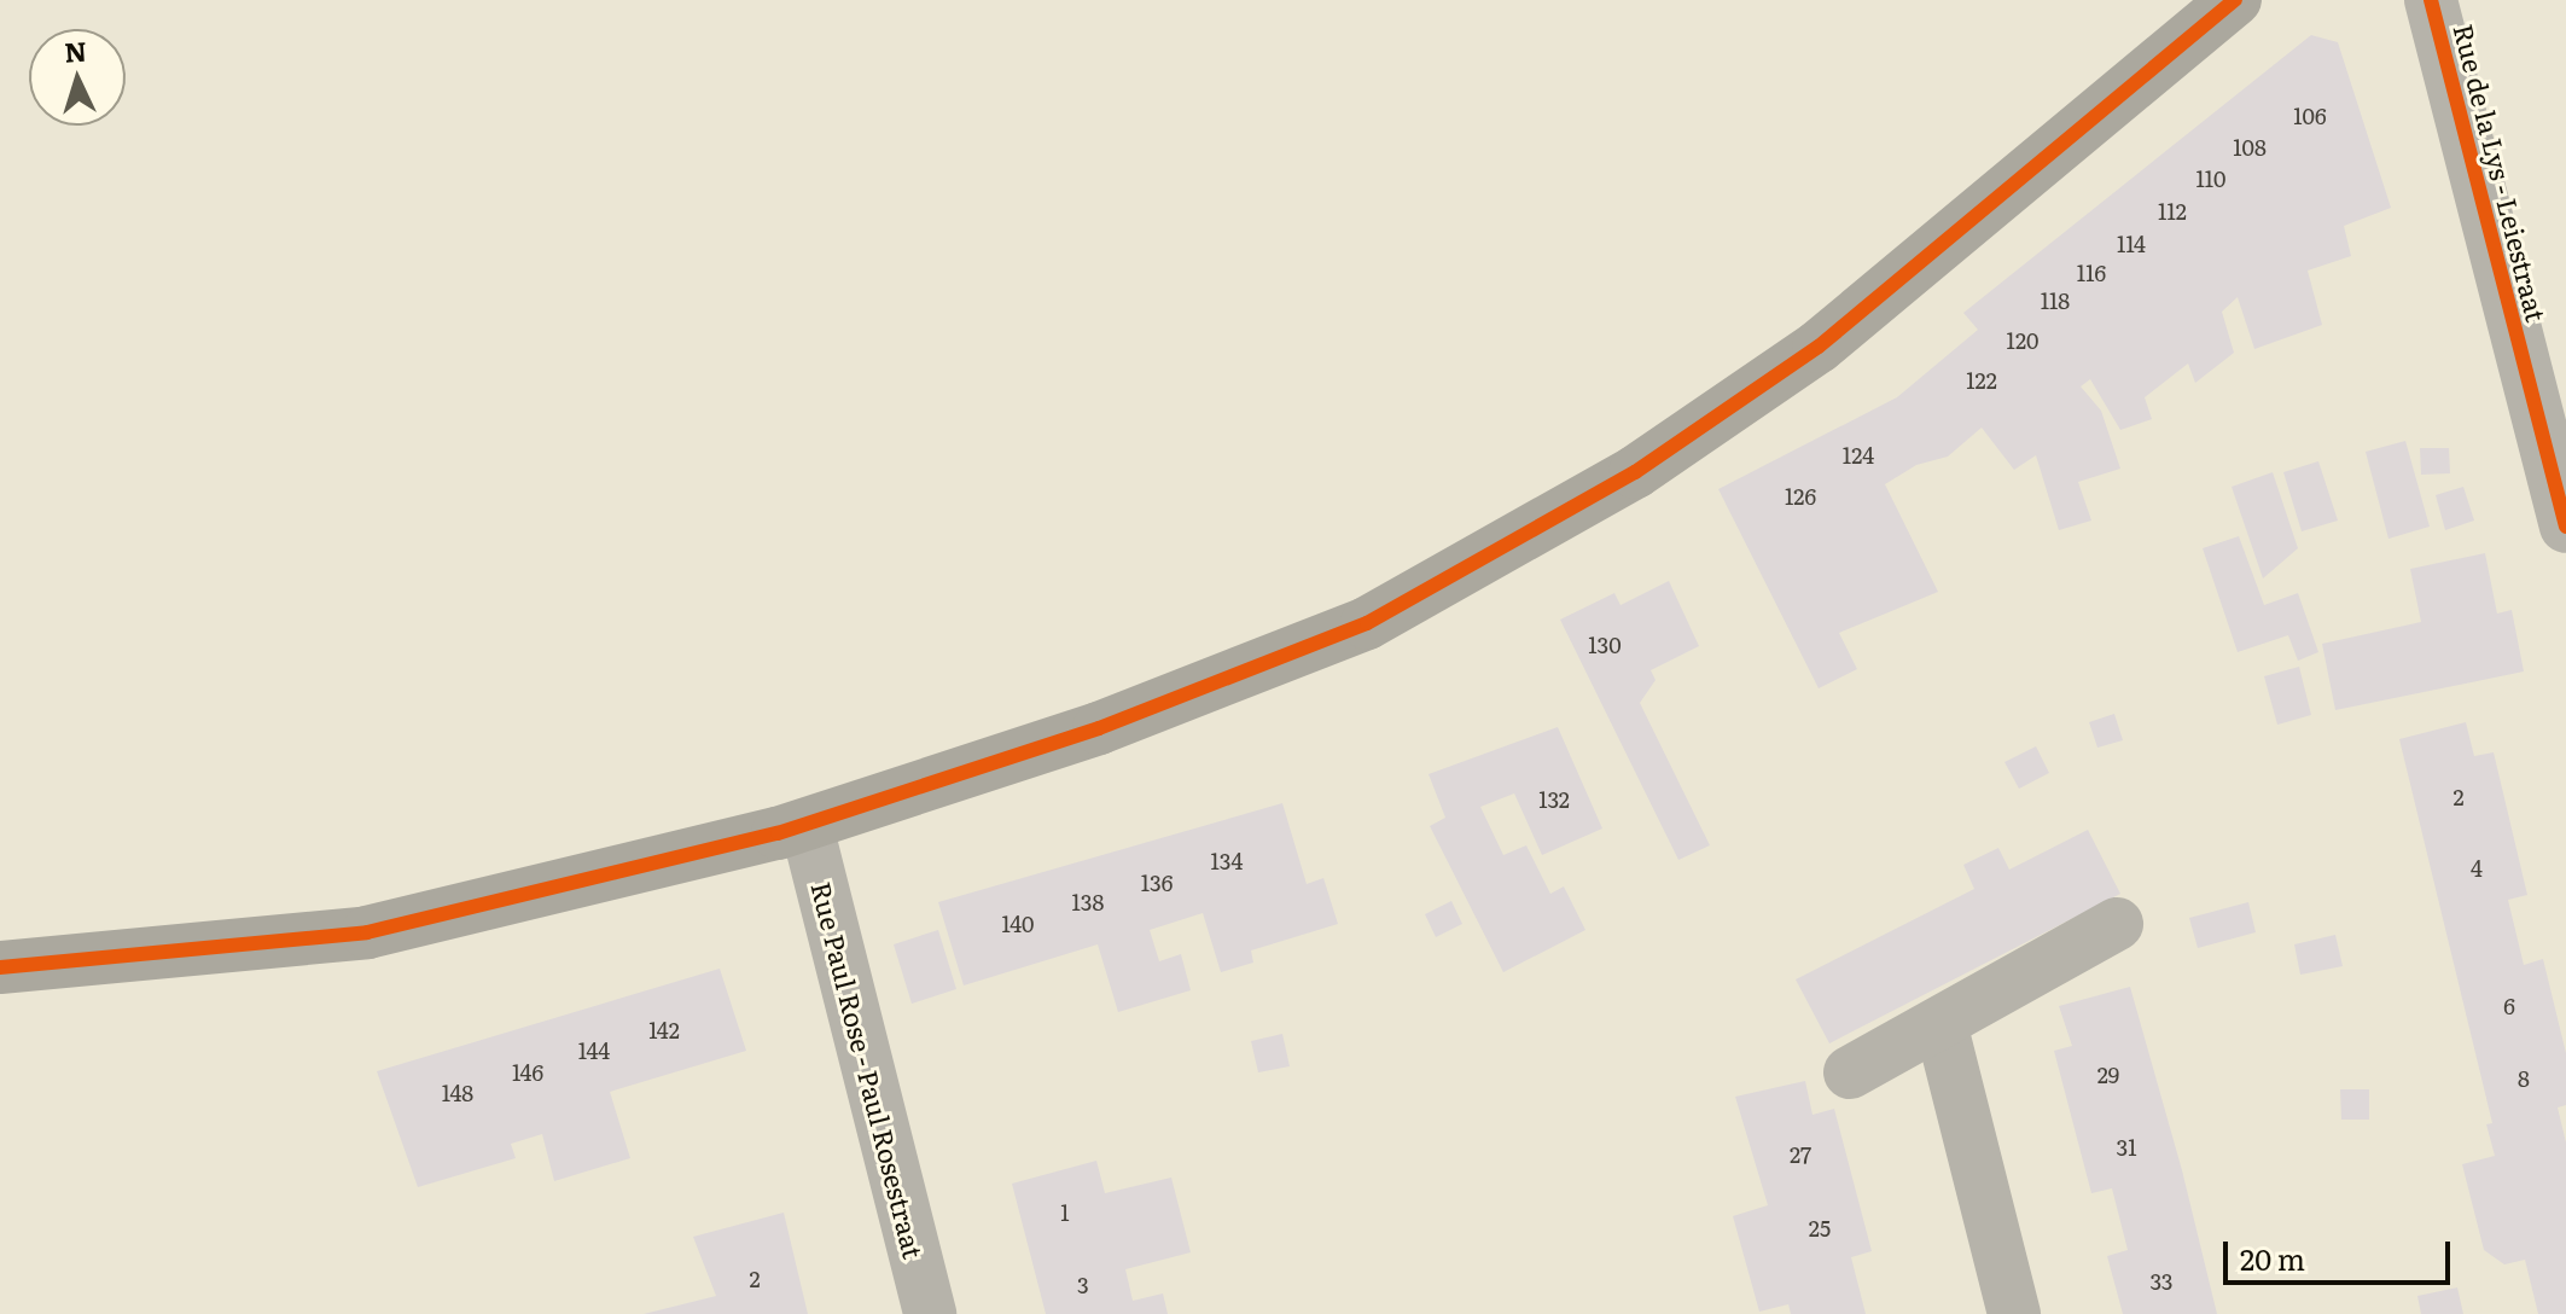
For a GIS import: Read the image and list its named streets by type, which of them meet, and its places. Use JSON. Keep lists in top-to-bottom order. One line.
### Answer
{"streets":{"street":["Rue de la Lys - Leiestraat","Rue Paul Rose - Paul Rosestraat"]},"house_numbers":["106","108","110","112","114","116","118","120","122","124","126","130","2","132","134","4","136","138","140","6","142","144","146","29","8","148","31","27","1","25","2","33","3"],"scale_bar":"20 m","north":"top"}
